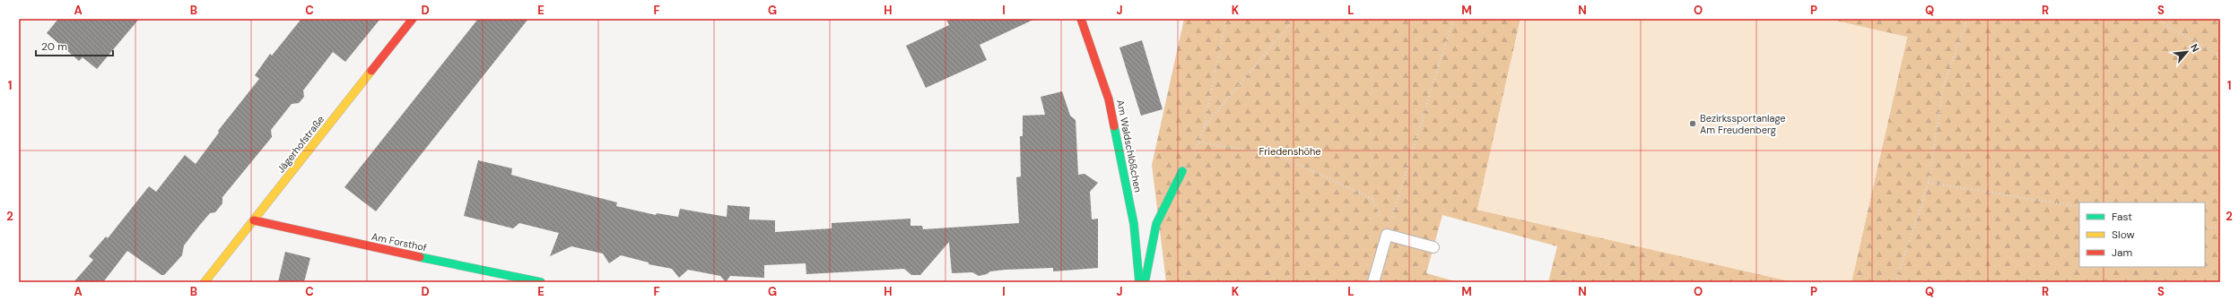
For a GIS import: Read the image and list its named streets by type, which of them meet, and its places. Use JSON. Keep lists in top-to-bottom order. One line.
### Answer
{"streets":{"street":["Jägerhofstraße","Am Waldschlößchen","Am Forsthof"]},"crossings":[["Jägerhofstraße","Am Forsthof"]],"parks":["Friedenshöhe"],"places":["Bezirkssportanlage Am Freudenberg"],"legend":["Fast","Slow","Jam"],"scale_bar":"20 m","north":"top right","grid":{"columns":["A","B","C","D","E","F","G","H","I","J","K","L","M","N","O","P","Q","R","S"],"rows":["1","2"]}}
